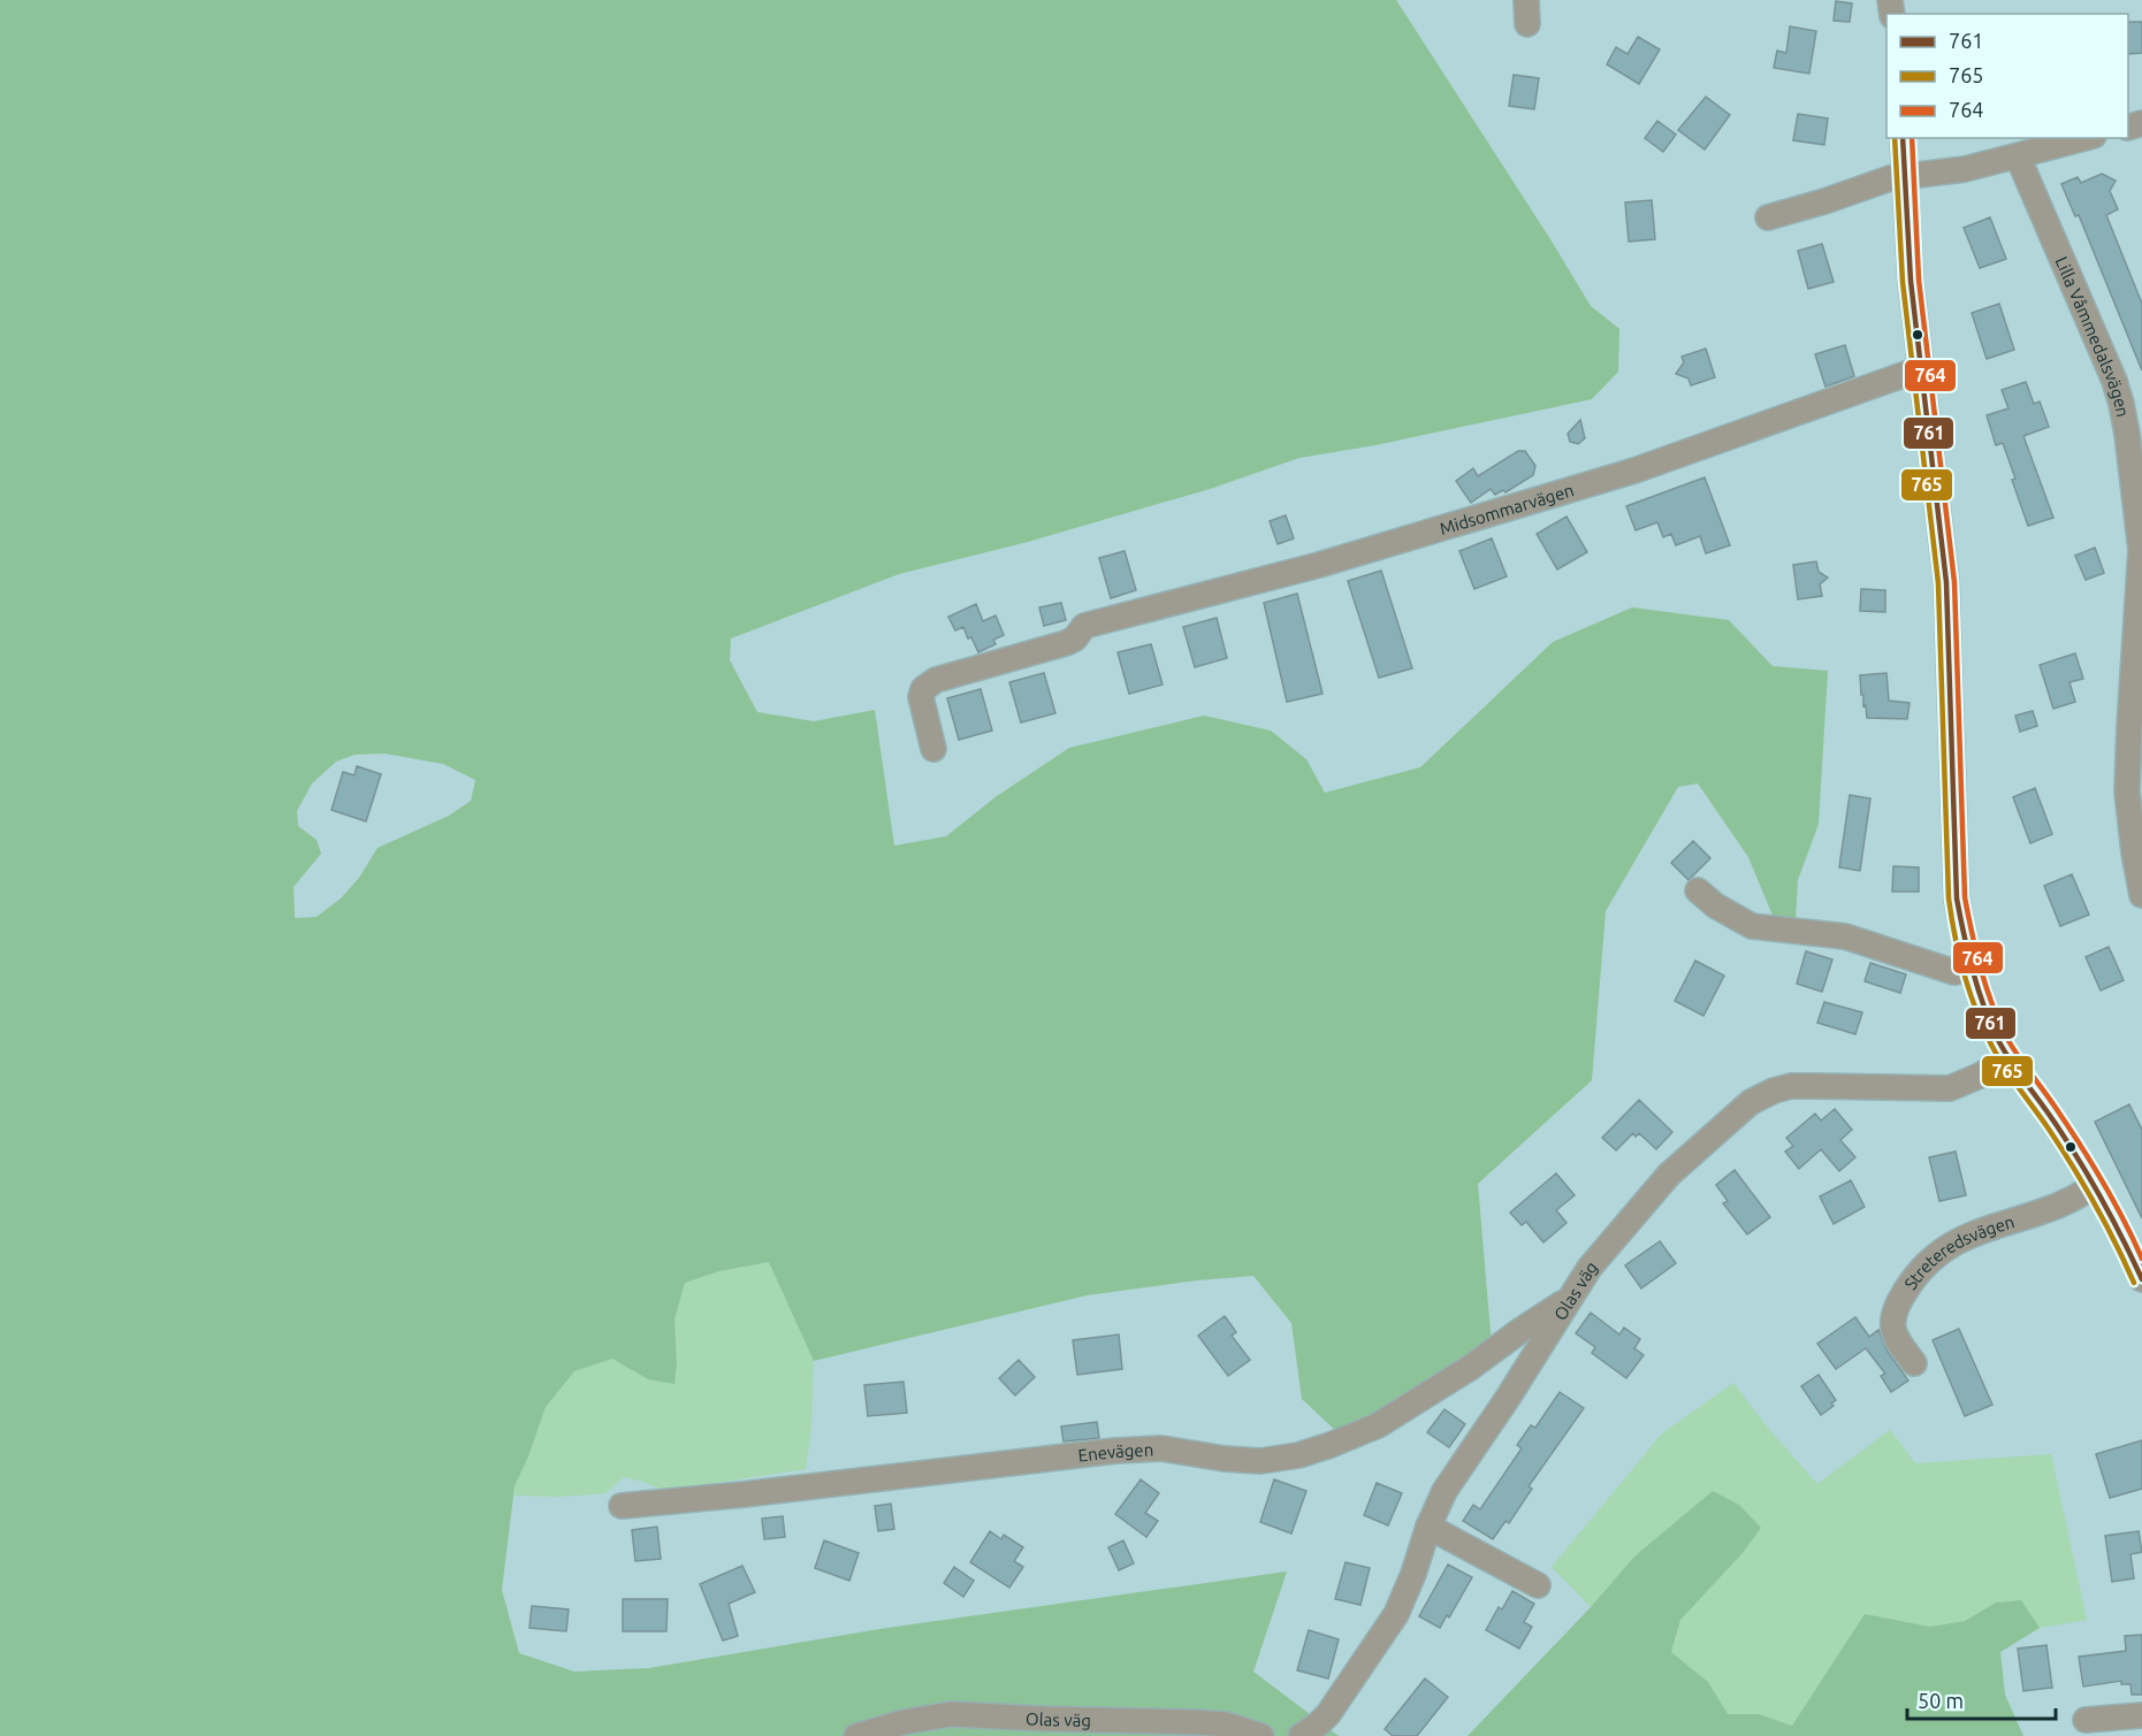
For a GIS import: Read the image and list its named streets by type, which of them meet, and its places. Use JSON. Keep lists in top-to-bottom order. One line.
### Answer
{"streets":{"street":["Lilla Våmmedalsvägen","Midsommarvägen","Streteredsvägen","Olas väg","Enevägen"]},"crossings":[["Olas väg","Enevägen"]],"lines":["transit line 761","transit line 765","transit line 764"],"legend":["761","765","764"],"scale_bar":"50 m"}
